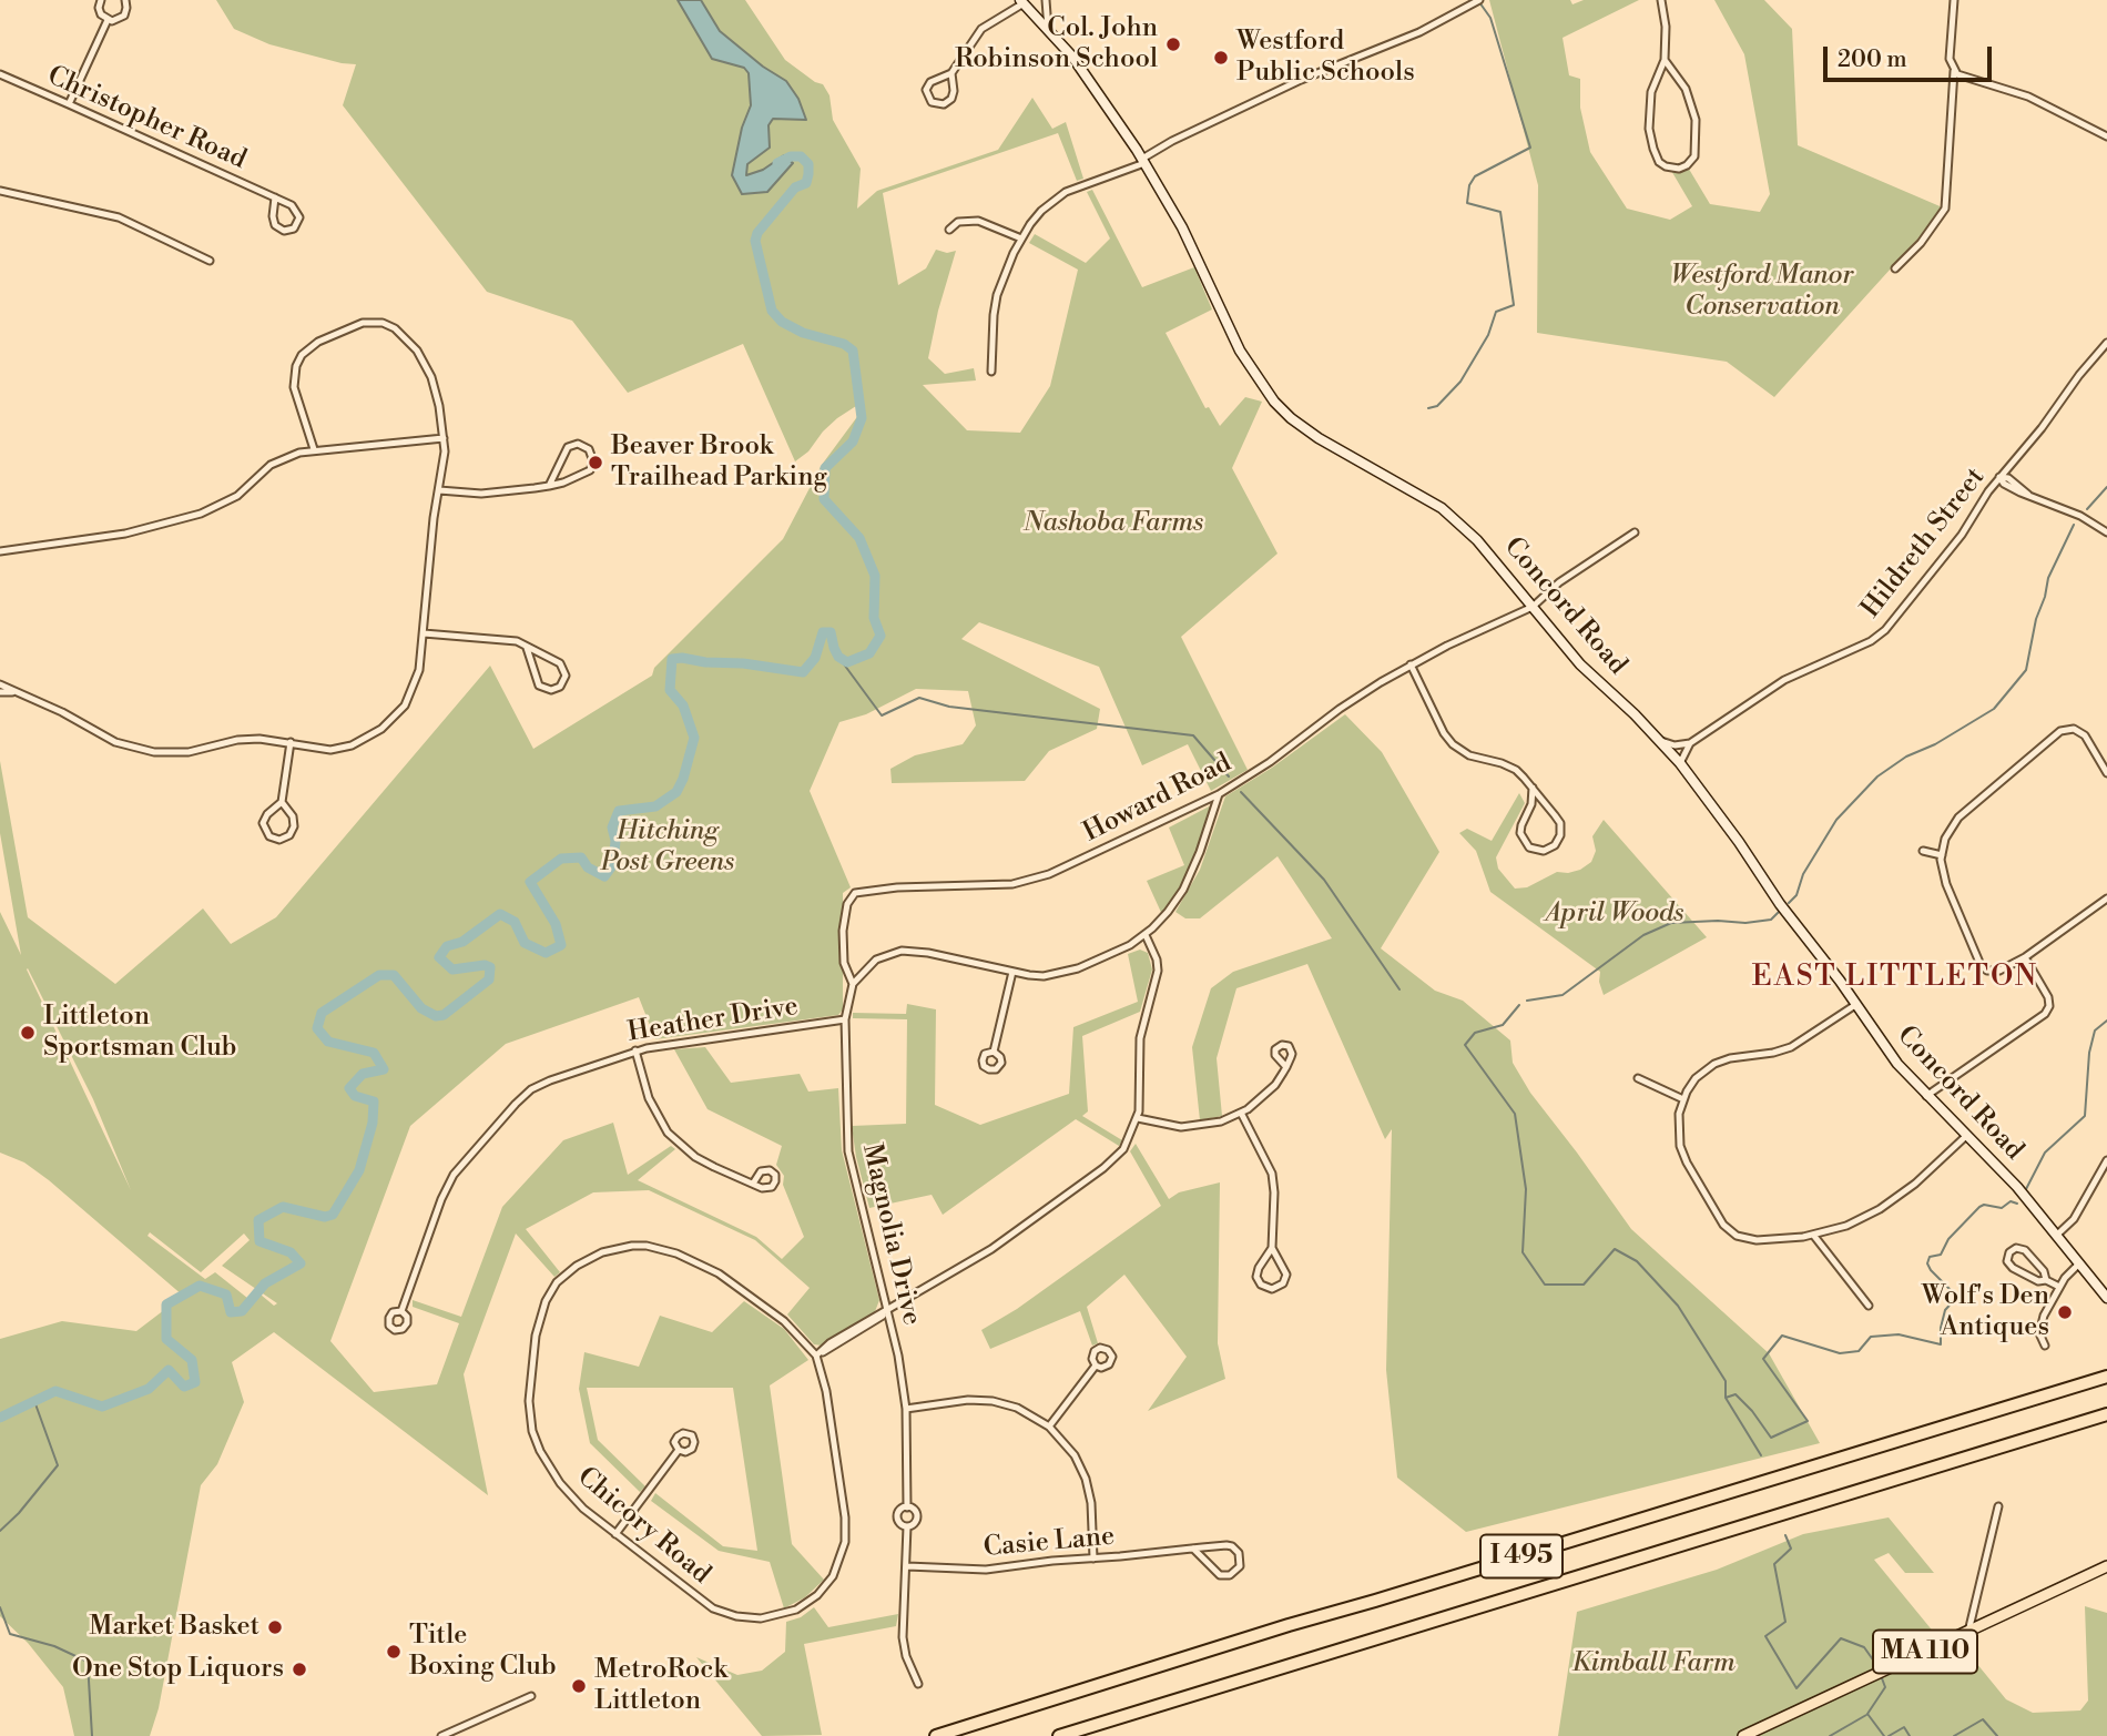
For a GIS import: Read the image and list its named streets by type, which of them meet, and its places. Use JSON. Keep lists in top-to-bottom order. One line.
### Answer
{"streets":{"highway":["I 495"],"main road":["Concord Road","MA 110"],"street":["Christopher Road","Hildreth Street","Howard Road","Heather Drive","Magnolia Drive","Chicory Road","Casie Lane"]},"crossings":[["Hildreth Street","Concord Road"],["Concord Road","Howard Road"],["Howard Road","Magnolia Drive"],["Heather Drive","Magnolia Drive"],["Magnolia Drive","Casie Lane"]],"districts":["EAST LITTLETON"],"parks":["Westford Manor Conservation","Nashoba Farms","Hitching Post Greens","April Woods","Kimball Farm"],"places":["Col. John Robinson School","Westford Public Schools","Beaver Brook Trailhead Parking","Littleton Sportsman Club","Wolf's Den Antiques","Market Basket","Title Boxing Club","One Stop Liquors","MetroRock Littleton"],"scale_bar":"200 m"}
